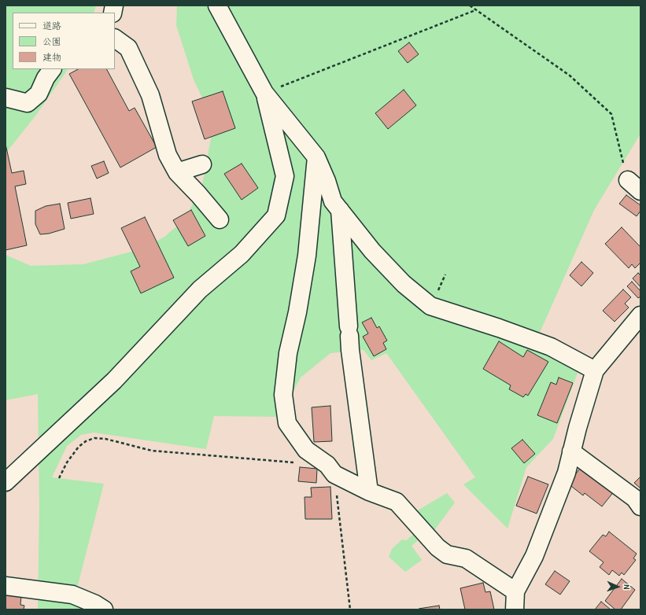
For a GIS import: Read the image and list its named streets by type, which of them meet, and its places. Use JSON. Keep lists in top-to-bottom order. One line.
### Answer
{"legend":["道路","公園","建物"],"north":"right"}
